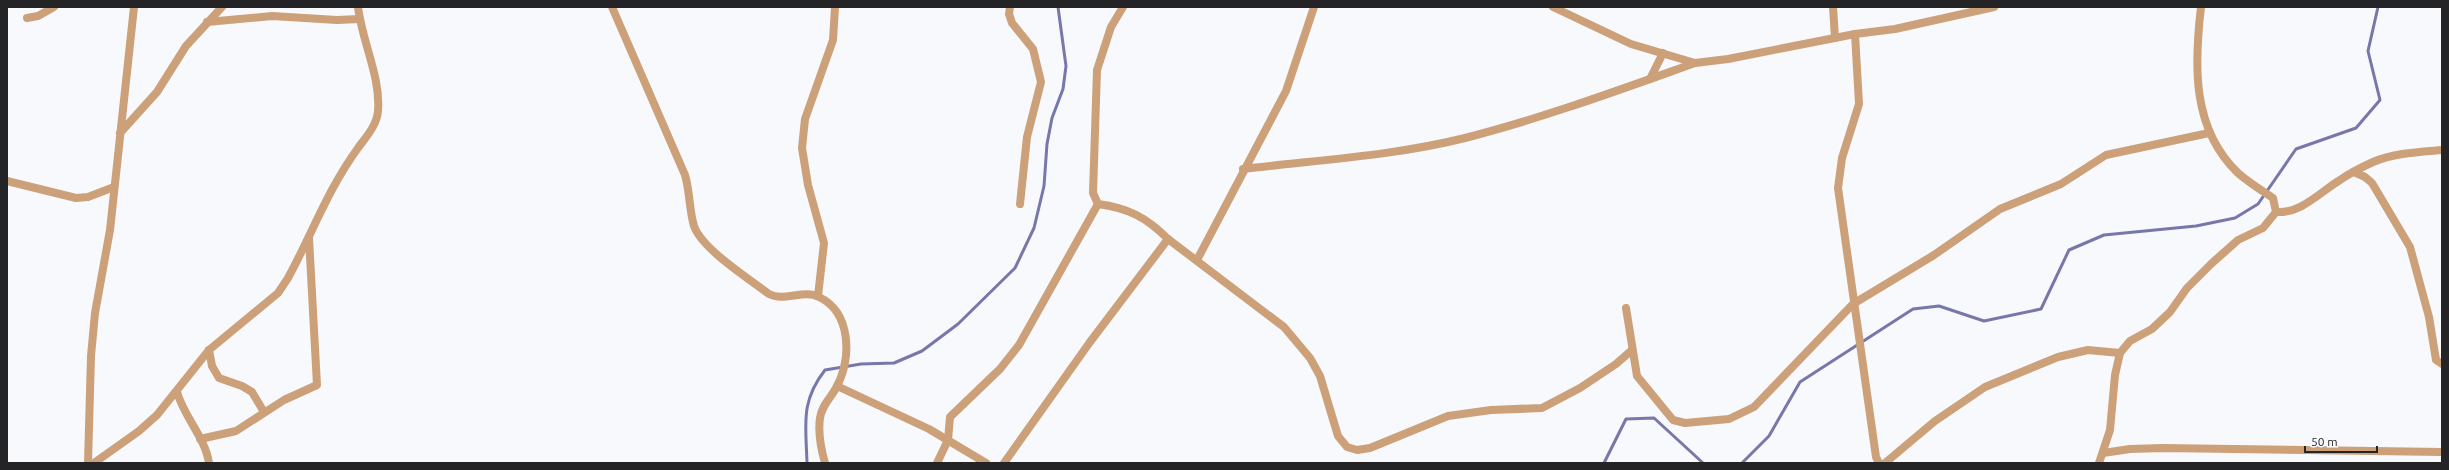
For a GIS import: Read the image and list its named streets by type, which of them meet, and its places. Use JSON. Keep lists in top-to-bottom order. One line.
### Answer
{"scale_bar":"50 m"}
